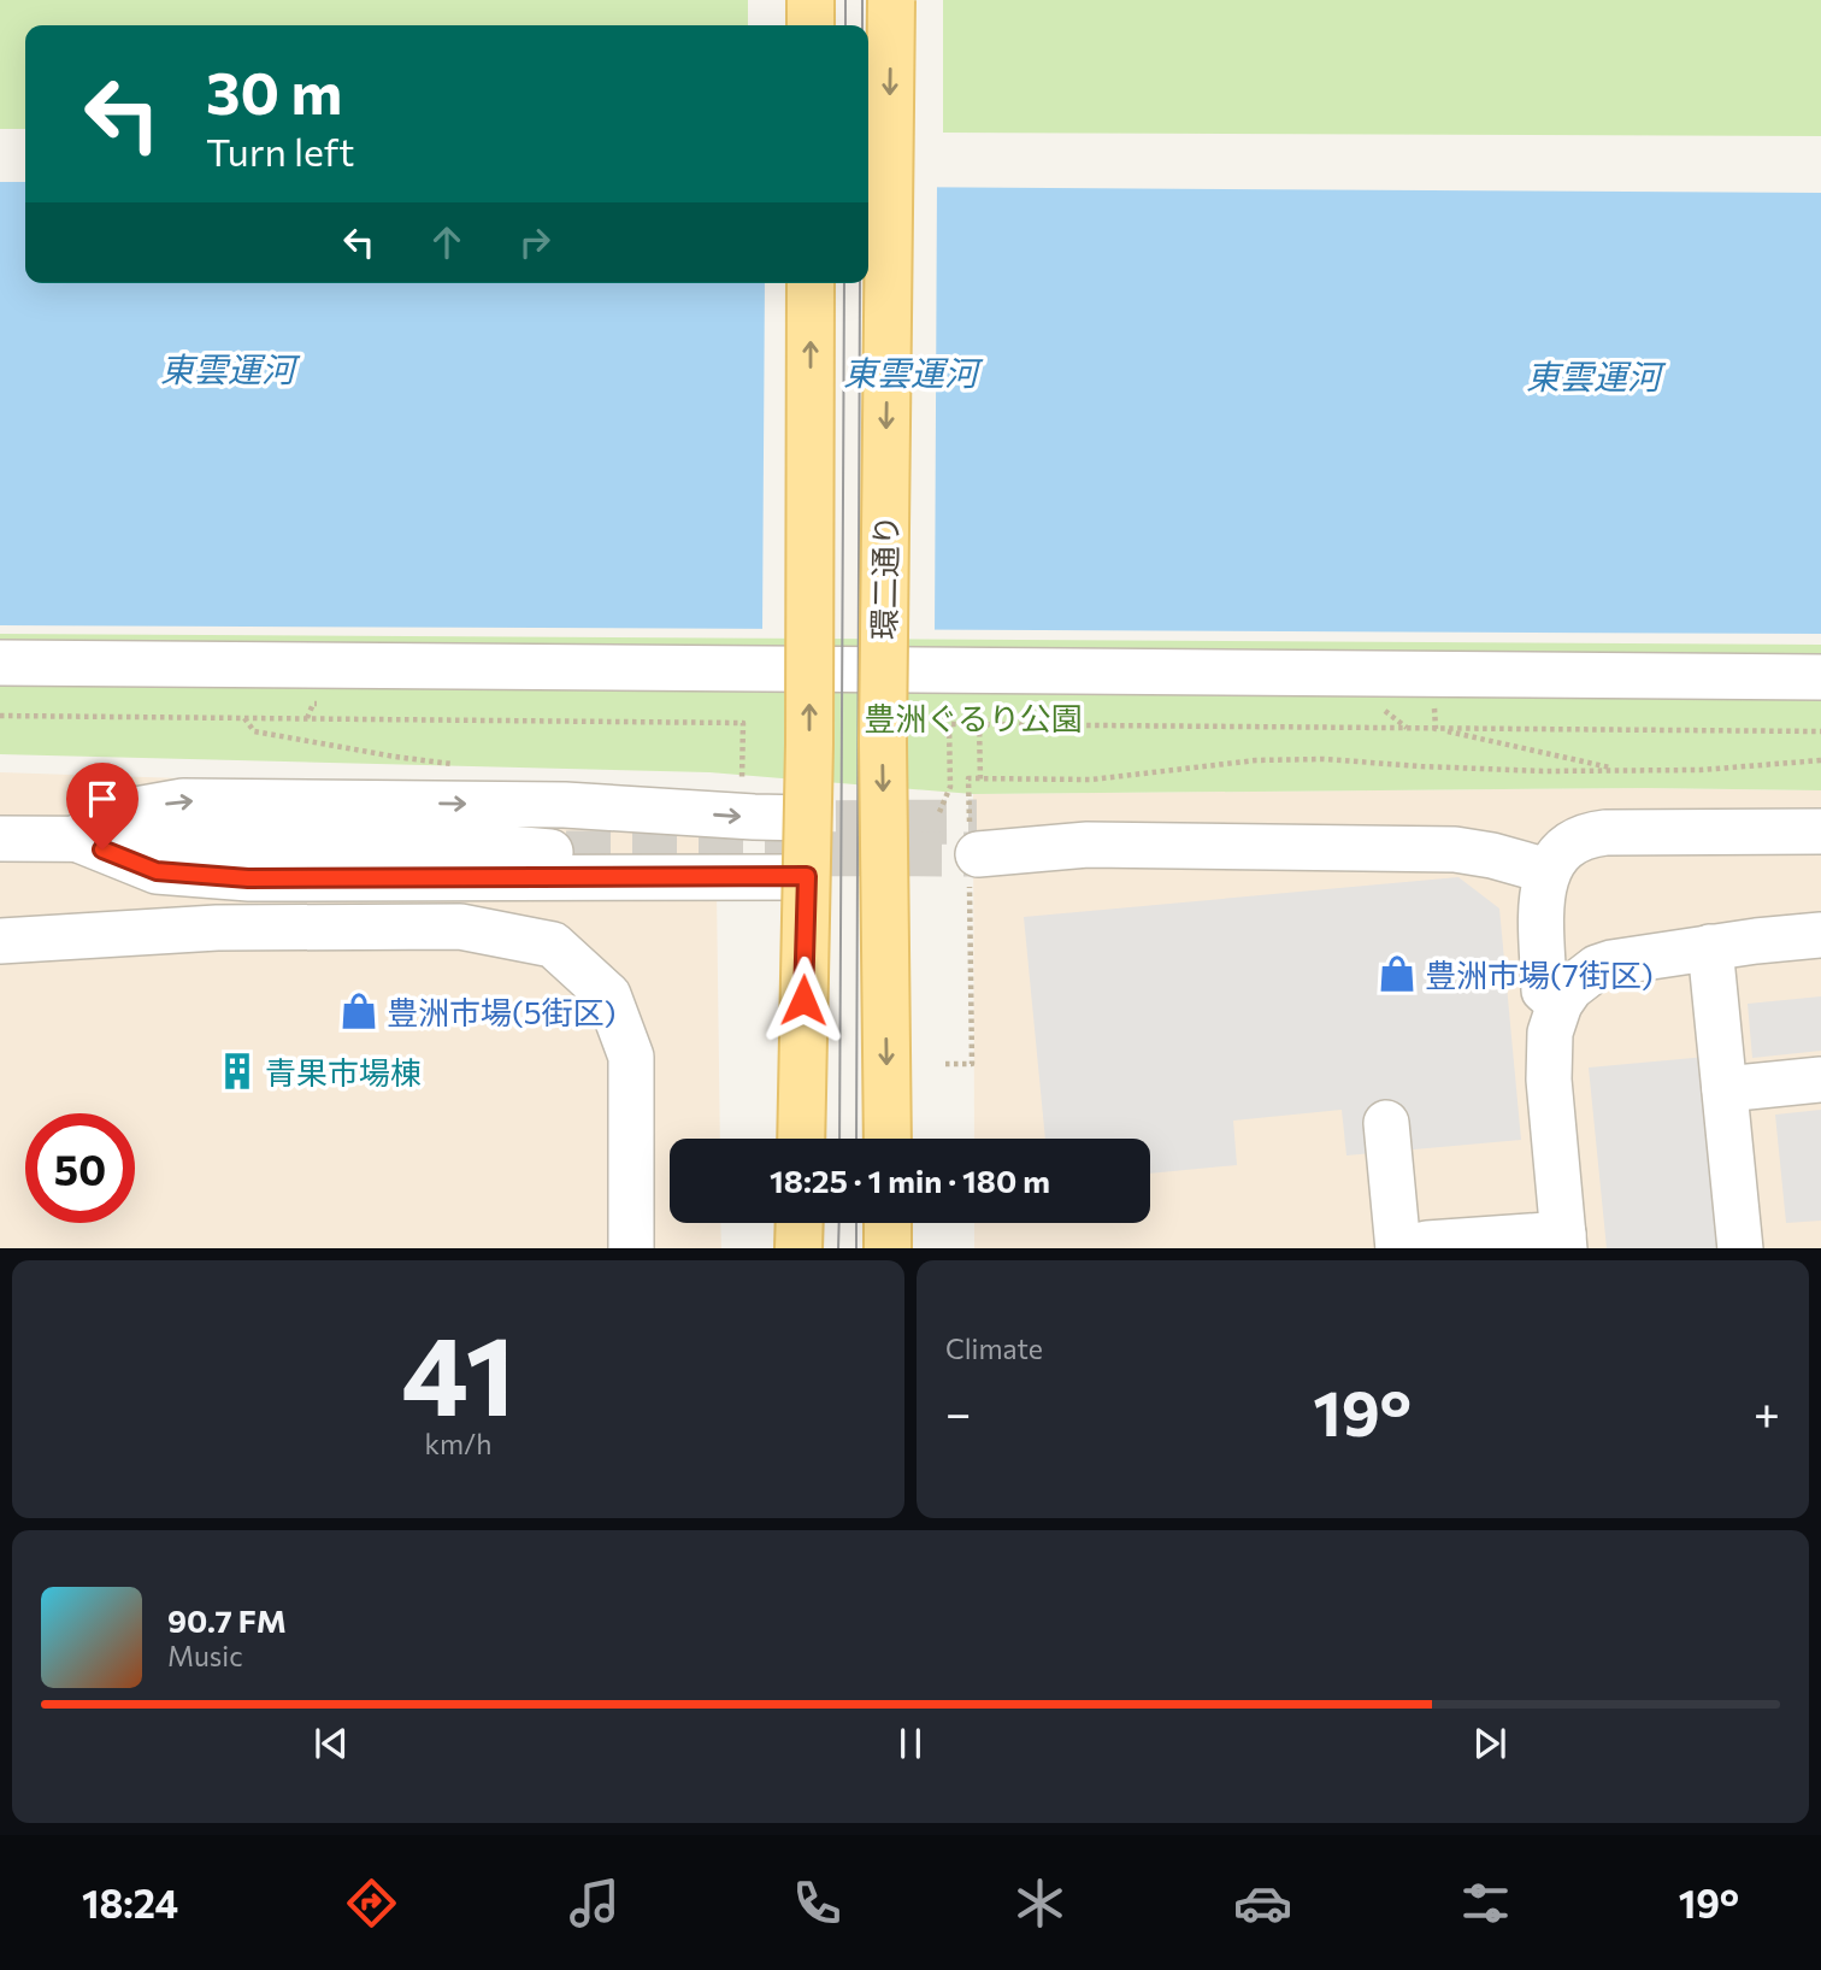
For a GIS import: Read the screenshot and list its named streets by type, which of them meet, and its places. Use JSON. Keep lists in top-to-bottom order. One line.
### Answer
{"streets":{"main road":["環二通り"]},"water":["東雲運河"],"parks":["豊洲ぐるり公園"],"places":{"shop":["豊洲市場(7街区)","豊洲市場(5街区)"],"building":["青果市場棟"]},"page":{"turn":["30 m","Turn left"],"limit":"50","trip":"18:25 · 1 min · 180 m","tile":[["41","km/h"],"Climate"],"heat":["−","19°","+"],"song":["90.7 FM","Music"],"tabs":["18:24","19°"]}}
